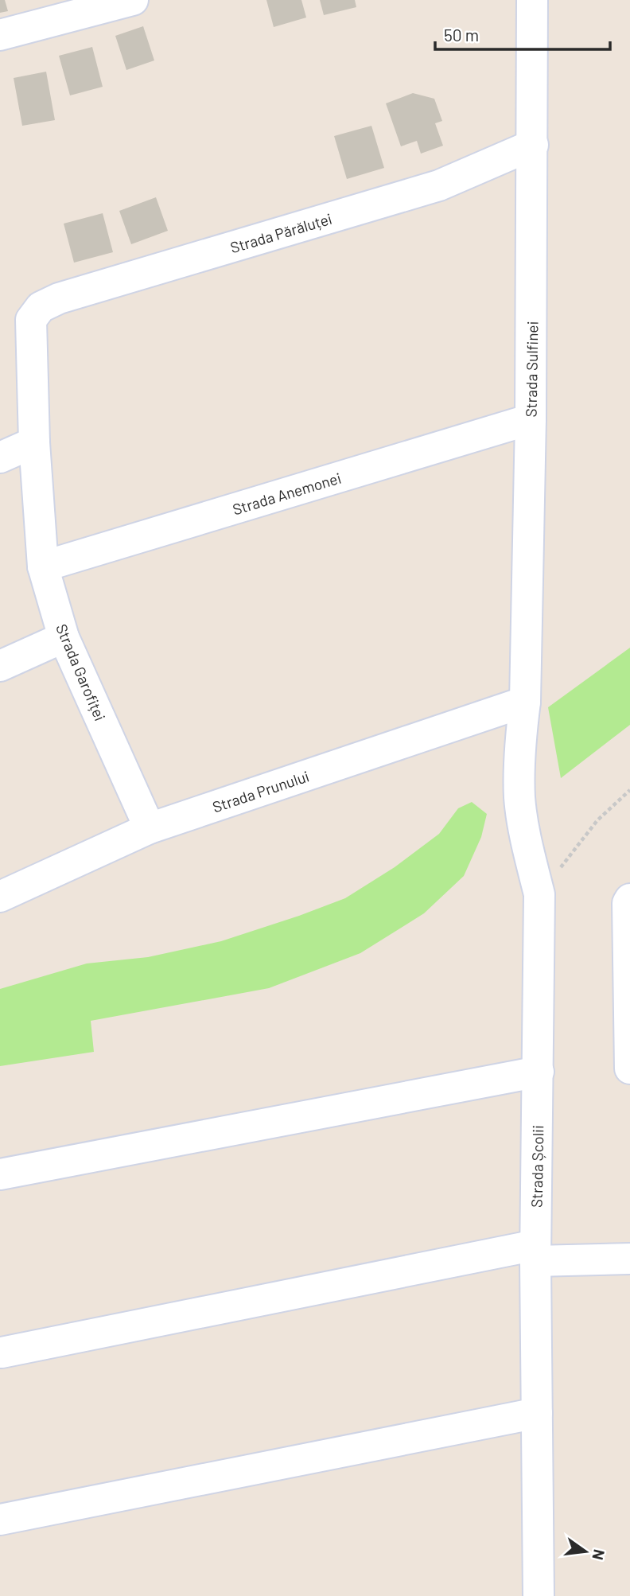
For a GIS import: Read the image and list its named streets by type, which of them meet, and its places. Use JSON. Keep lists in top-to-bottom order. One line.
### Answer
{"streets":{"street":["Strada Părăluței","Strada Sulfinei","Strada Anemonei","Strada Garofiței","Strada Prunului","Strada Școlii"]},"crossings":[["Strada Părăluței","Strada Sulfinei"],["Strada Părăluței","Strada Garofiței"],["Strada Sulfinei","Strada Anemonei"],["Strada Sulfinei","Strada Prunului"],["Strada Sulfinei","Strada Școlii"],["Strada Anemonei","Strada Garofiței"],["Strada Garofiței","Strada Prunului"]],"scale_bar":"50 m","north":"right"}
